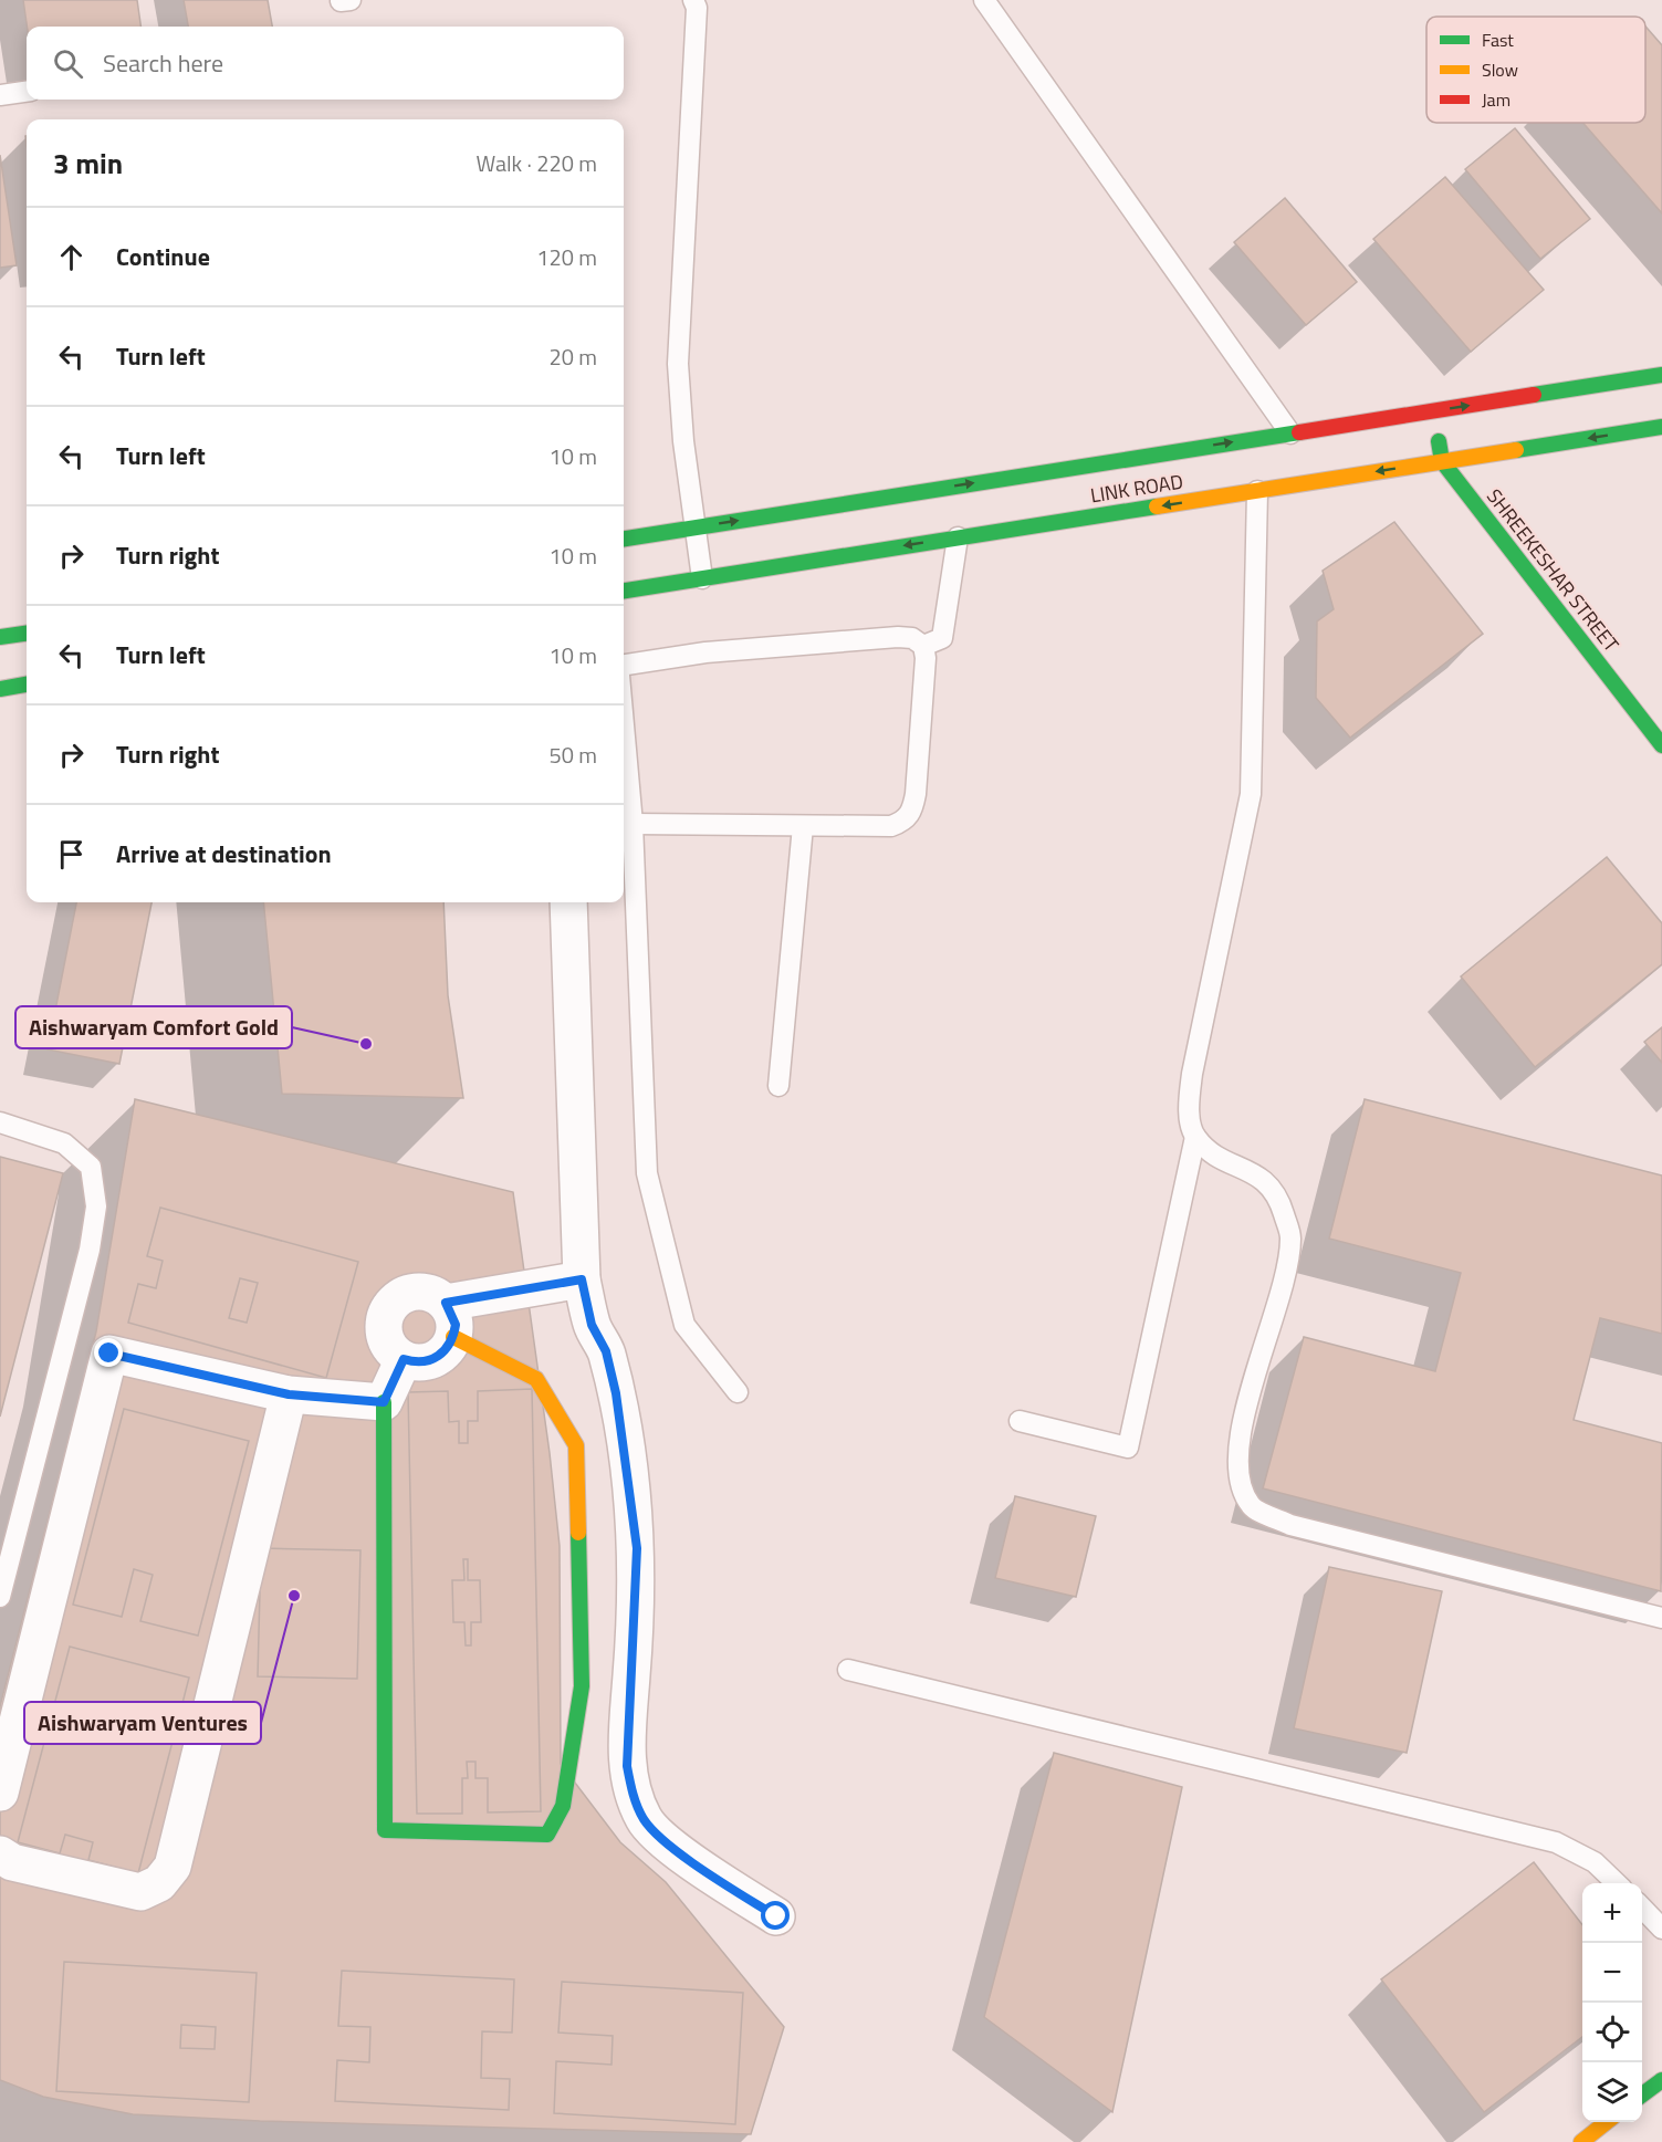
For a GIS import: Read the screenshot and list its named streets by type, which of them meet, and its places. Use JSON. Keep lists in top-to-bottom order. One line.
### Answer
{"streets":{"street":["LINK ROAD","SHREEKESHAR STREET"]},"crossings":[["LINK ROAD","SHREEKESHAR STREET"]],"places":["Aishwaryam Comfort Gold","Aishwaryam Ventures"],"legend":["Fast","Slow","Jam"],"page":{"search":"Search here","heading":["3 min","Walk · 220 m"],"list":[["Continue","120 m"],["Turn left","20 m"],["Turn left","10 m"],["Turn right","10 m"],["Turn left","10 m"],["Turn right","50 m"],"Arrive at destination"],"map_buttons":["+","−"]}}
